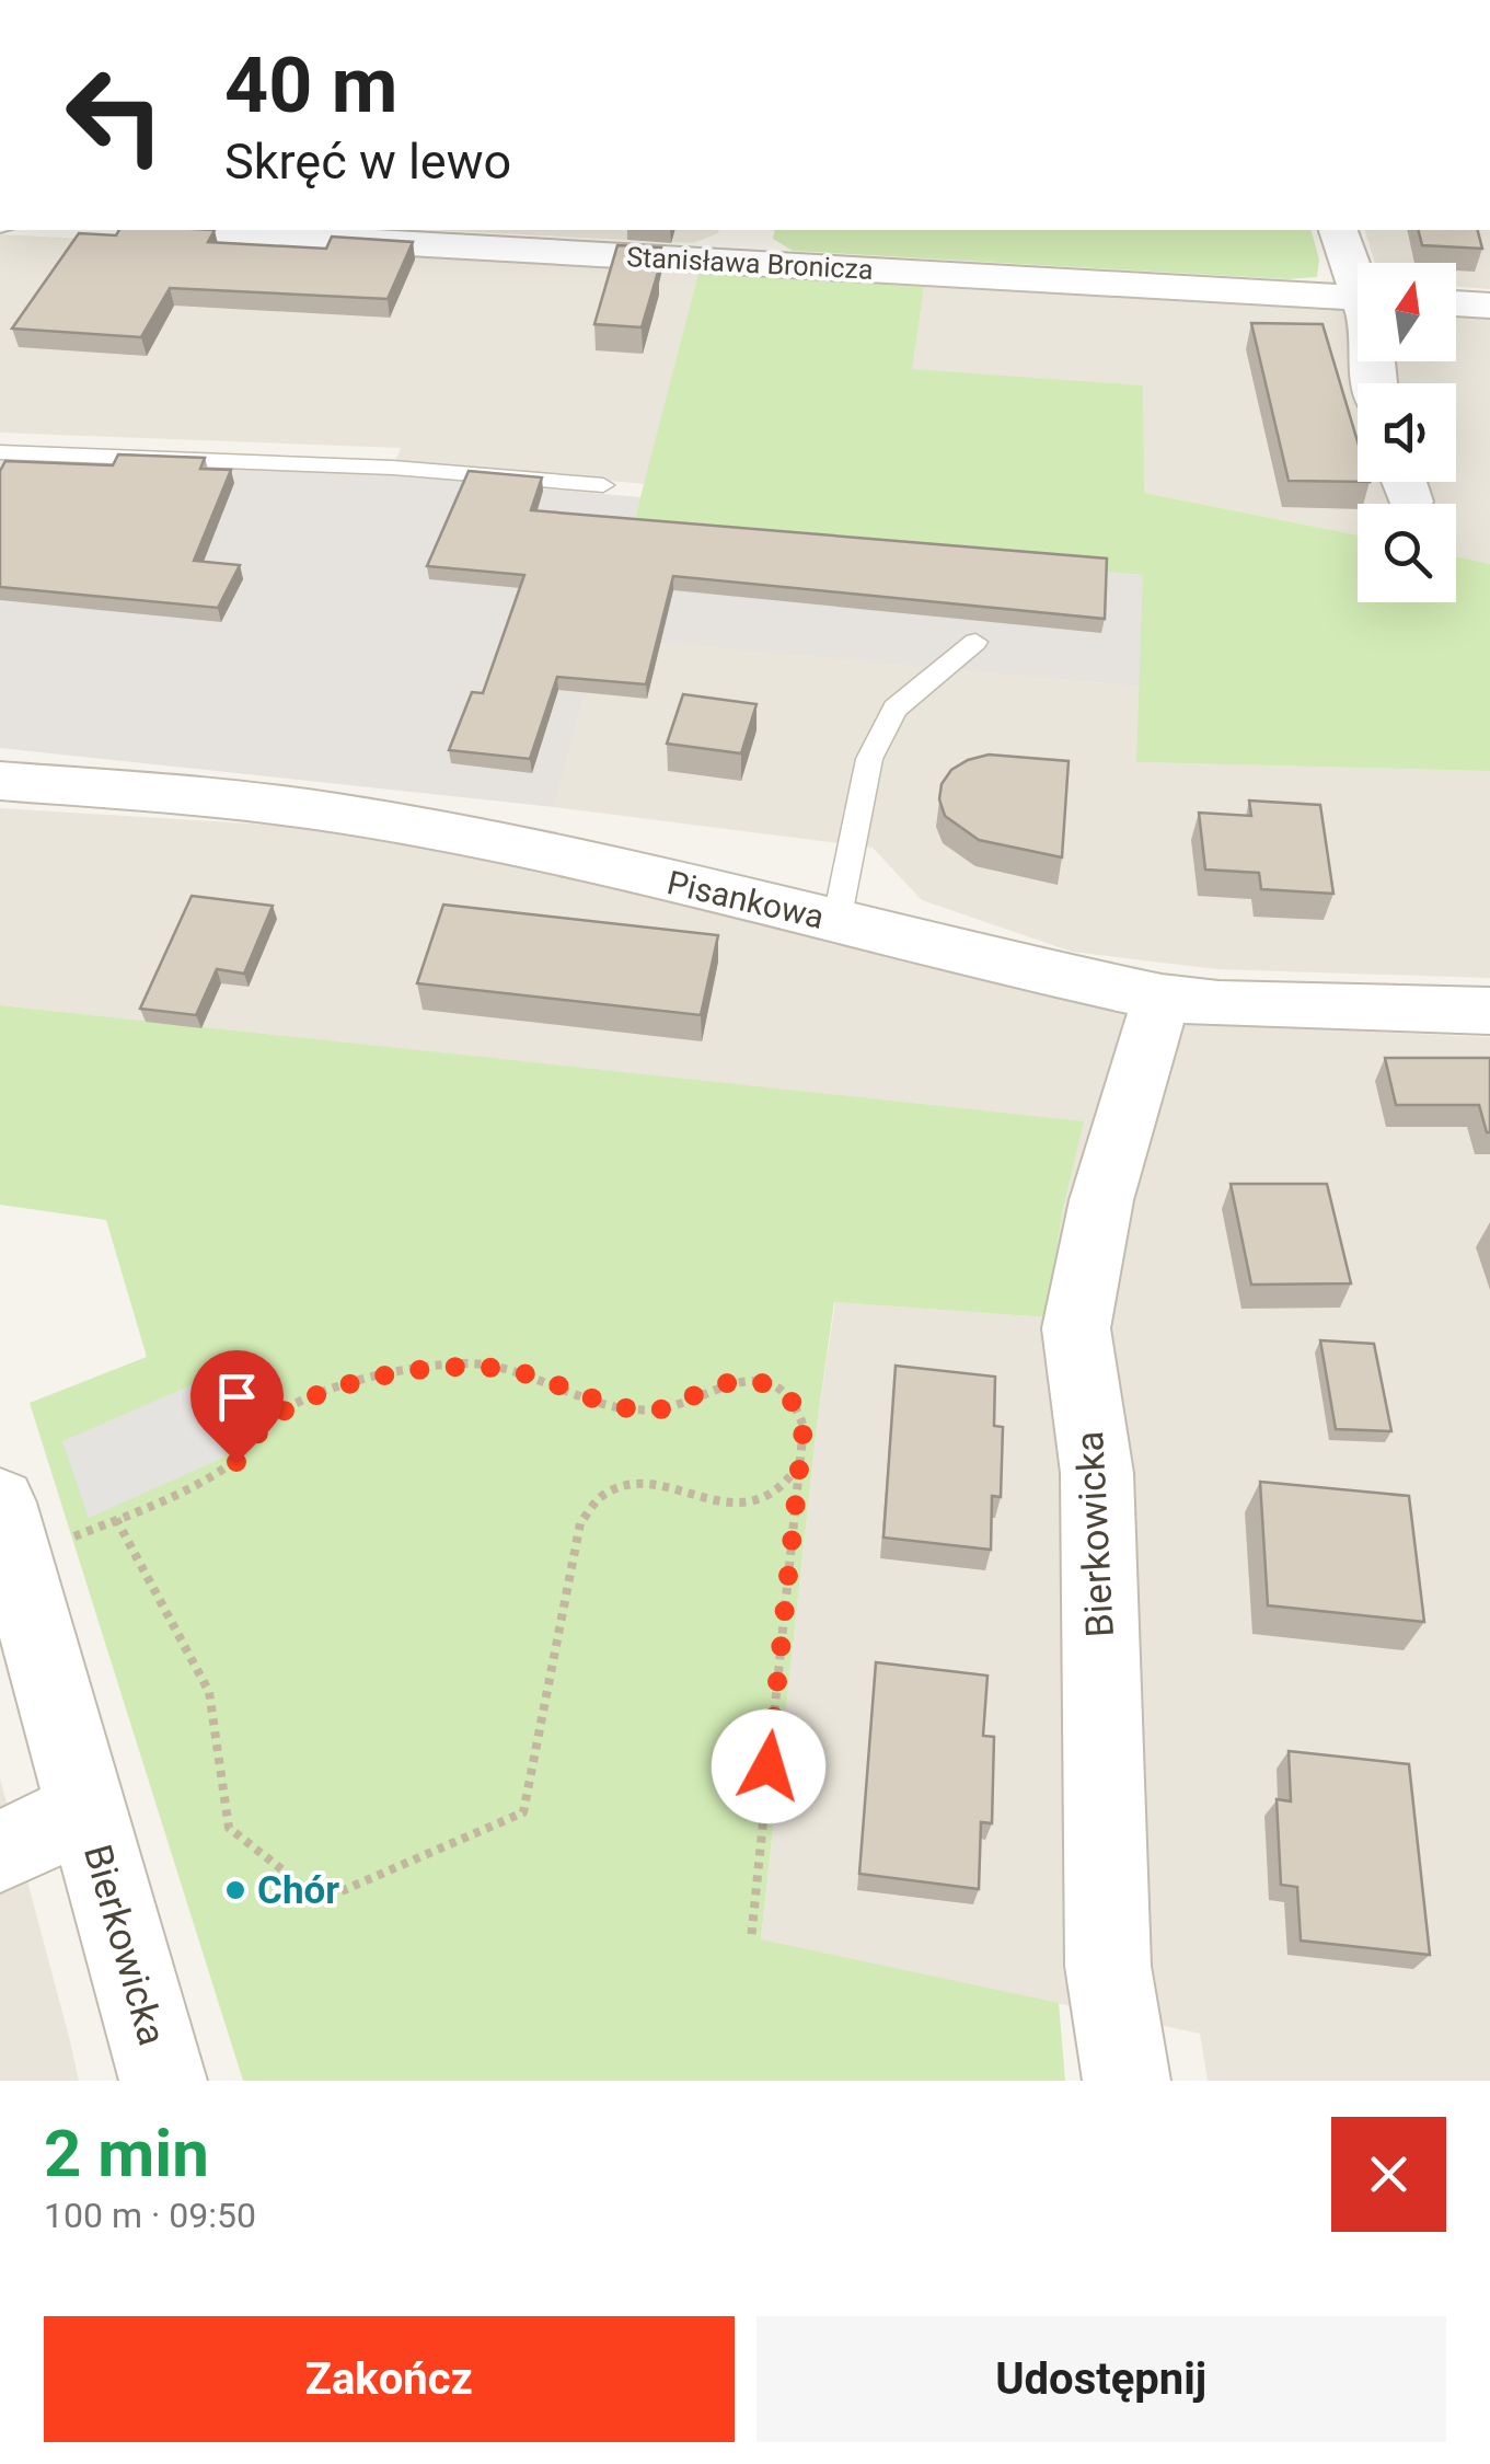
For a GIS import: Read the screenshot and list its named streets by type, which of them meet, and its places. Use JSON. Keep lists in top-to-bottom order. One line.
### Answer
{"streets":{"street":["Stanisława Bronicza","Pisankowa","Bierkowicka"]},"crossings":[["Pisankowa","Bierkowicka"]],"places":["Chór"],"north":"top","page":{"turn":["40 m","Skręć w lewo"],"heading":["2 min","100 m · 09:50"],"buttons":["Zakończ","Udostępnij"]}}
